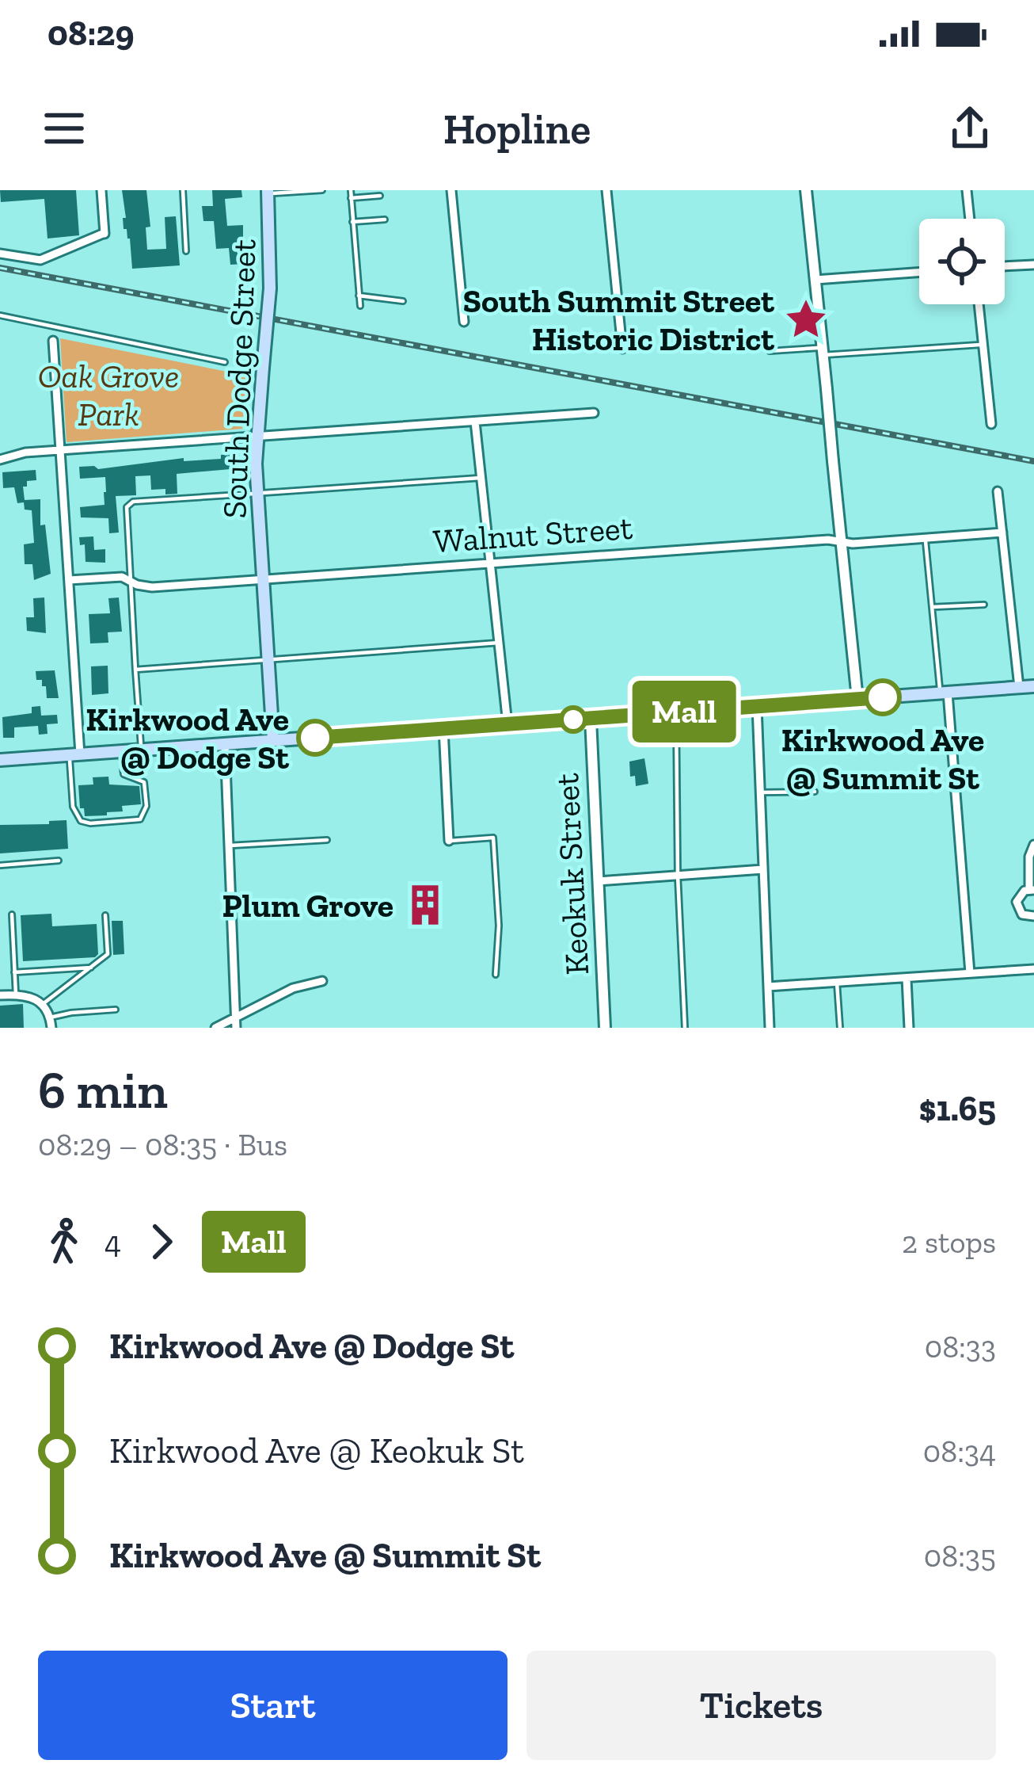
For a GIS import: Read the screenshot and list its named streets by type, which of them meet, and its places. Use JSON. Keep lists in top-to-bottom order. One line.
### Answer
{"streets":{"main road":["South Dodge Street"],"street":["Walnut Street","Keokuk Street"]},"crossings":[["South Dodge Street","Walnut Street"]],"parks":["Oak Grove Park"],"places":{"place":["South Summit Street Historic District"],"other":["Kirkwood Ave @ Summit St","Kirkwood Ave @ Dodge St"],"building":["Plum Grove"]},"lines":["bus line Mall"],"page":{"status":"08:29","header":"Hopline","on_map":"Mall","heading":["6 min","08:29 – 08:35 · Bus","$1.65"],"legs":["4","Mall","2 stops"],"list":[{"name":"Kirkwood Ave @ Dodge St","value":"08:33"},{"name":"Kirkwood Ave @ Keokuk St","value":"08:34"},{"name":"Kirkwood Ave @ Summit St","value":"08:35"}],"buttons":["Start","Tickets"]}}
